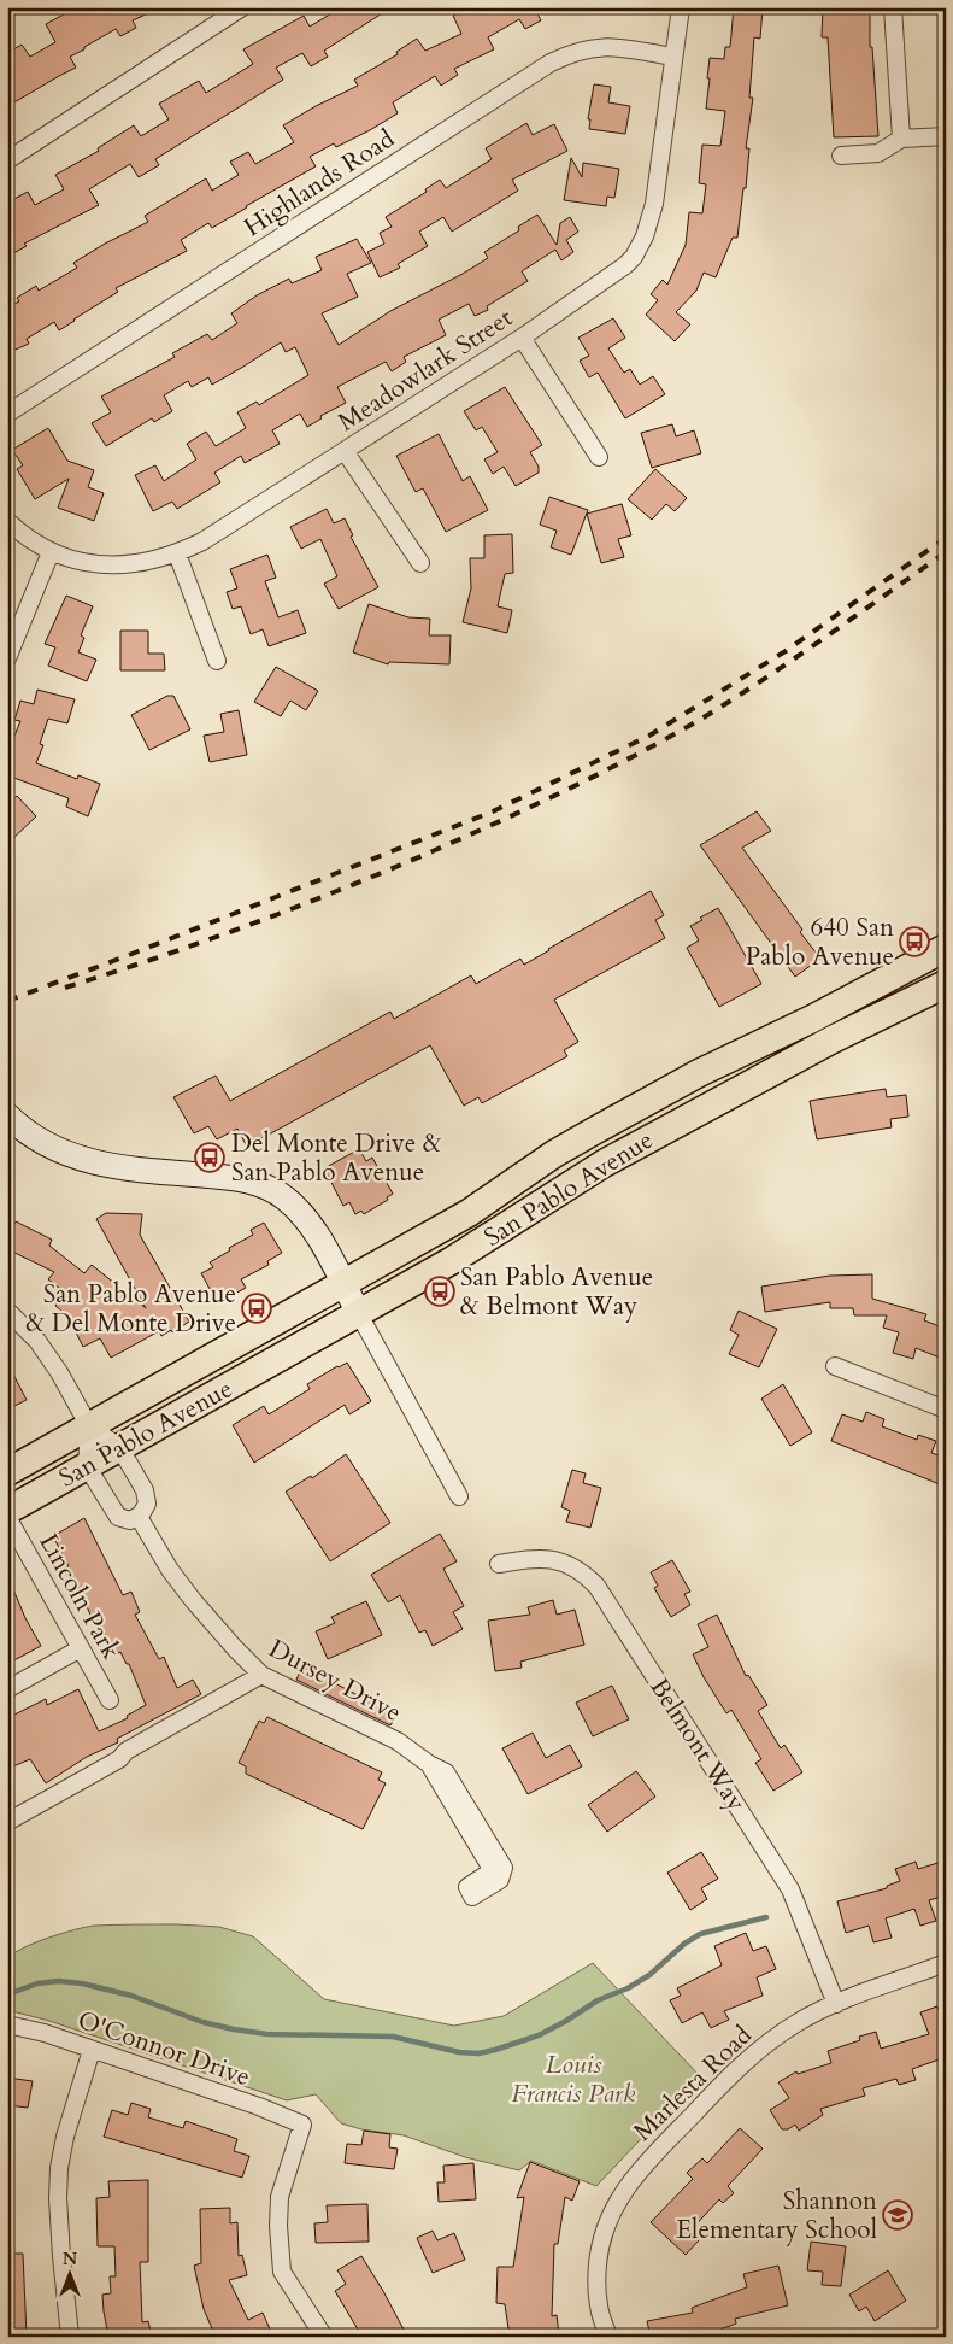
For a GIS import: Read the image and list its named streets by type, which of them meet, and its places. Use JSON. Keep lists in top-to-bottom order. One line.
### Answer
{"streets":{"main road":["San Pablo Avenue"],"street":["Highlands Road","Meadowlark Street","Lincoln Park","Dursey Drive","Belmont Way","O'Connor Drive","Marlesta Road"]},"crossings":[["Highlands Road","Meadowlark Street"],["Belmont Way","Marlesta Road"]],"parks":["Louis Francis Park"],"places":{"bus stop":["640 San Pablo Avenue","Del Monte Drive & San Pablo Avenue","San Pablo Avenue & Belmont Way","San Pablo Avenue & Del Monte Drive"],"school or university":["Shannon Elementary School"]},"north":"top"}
